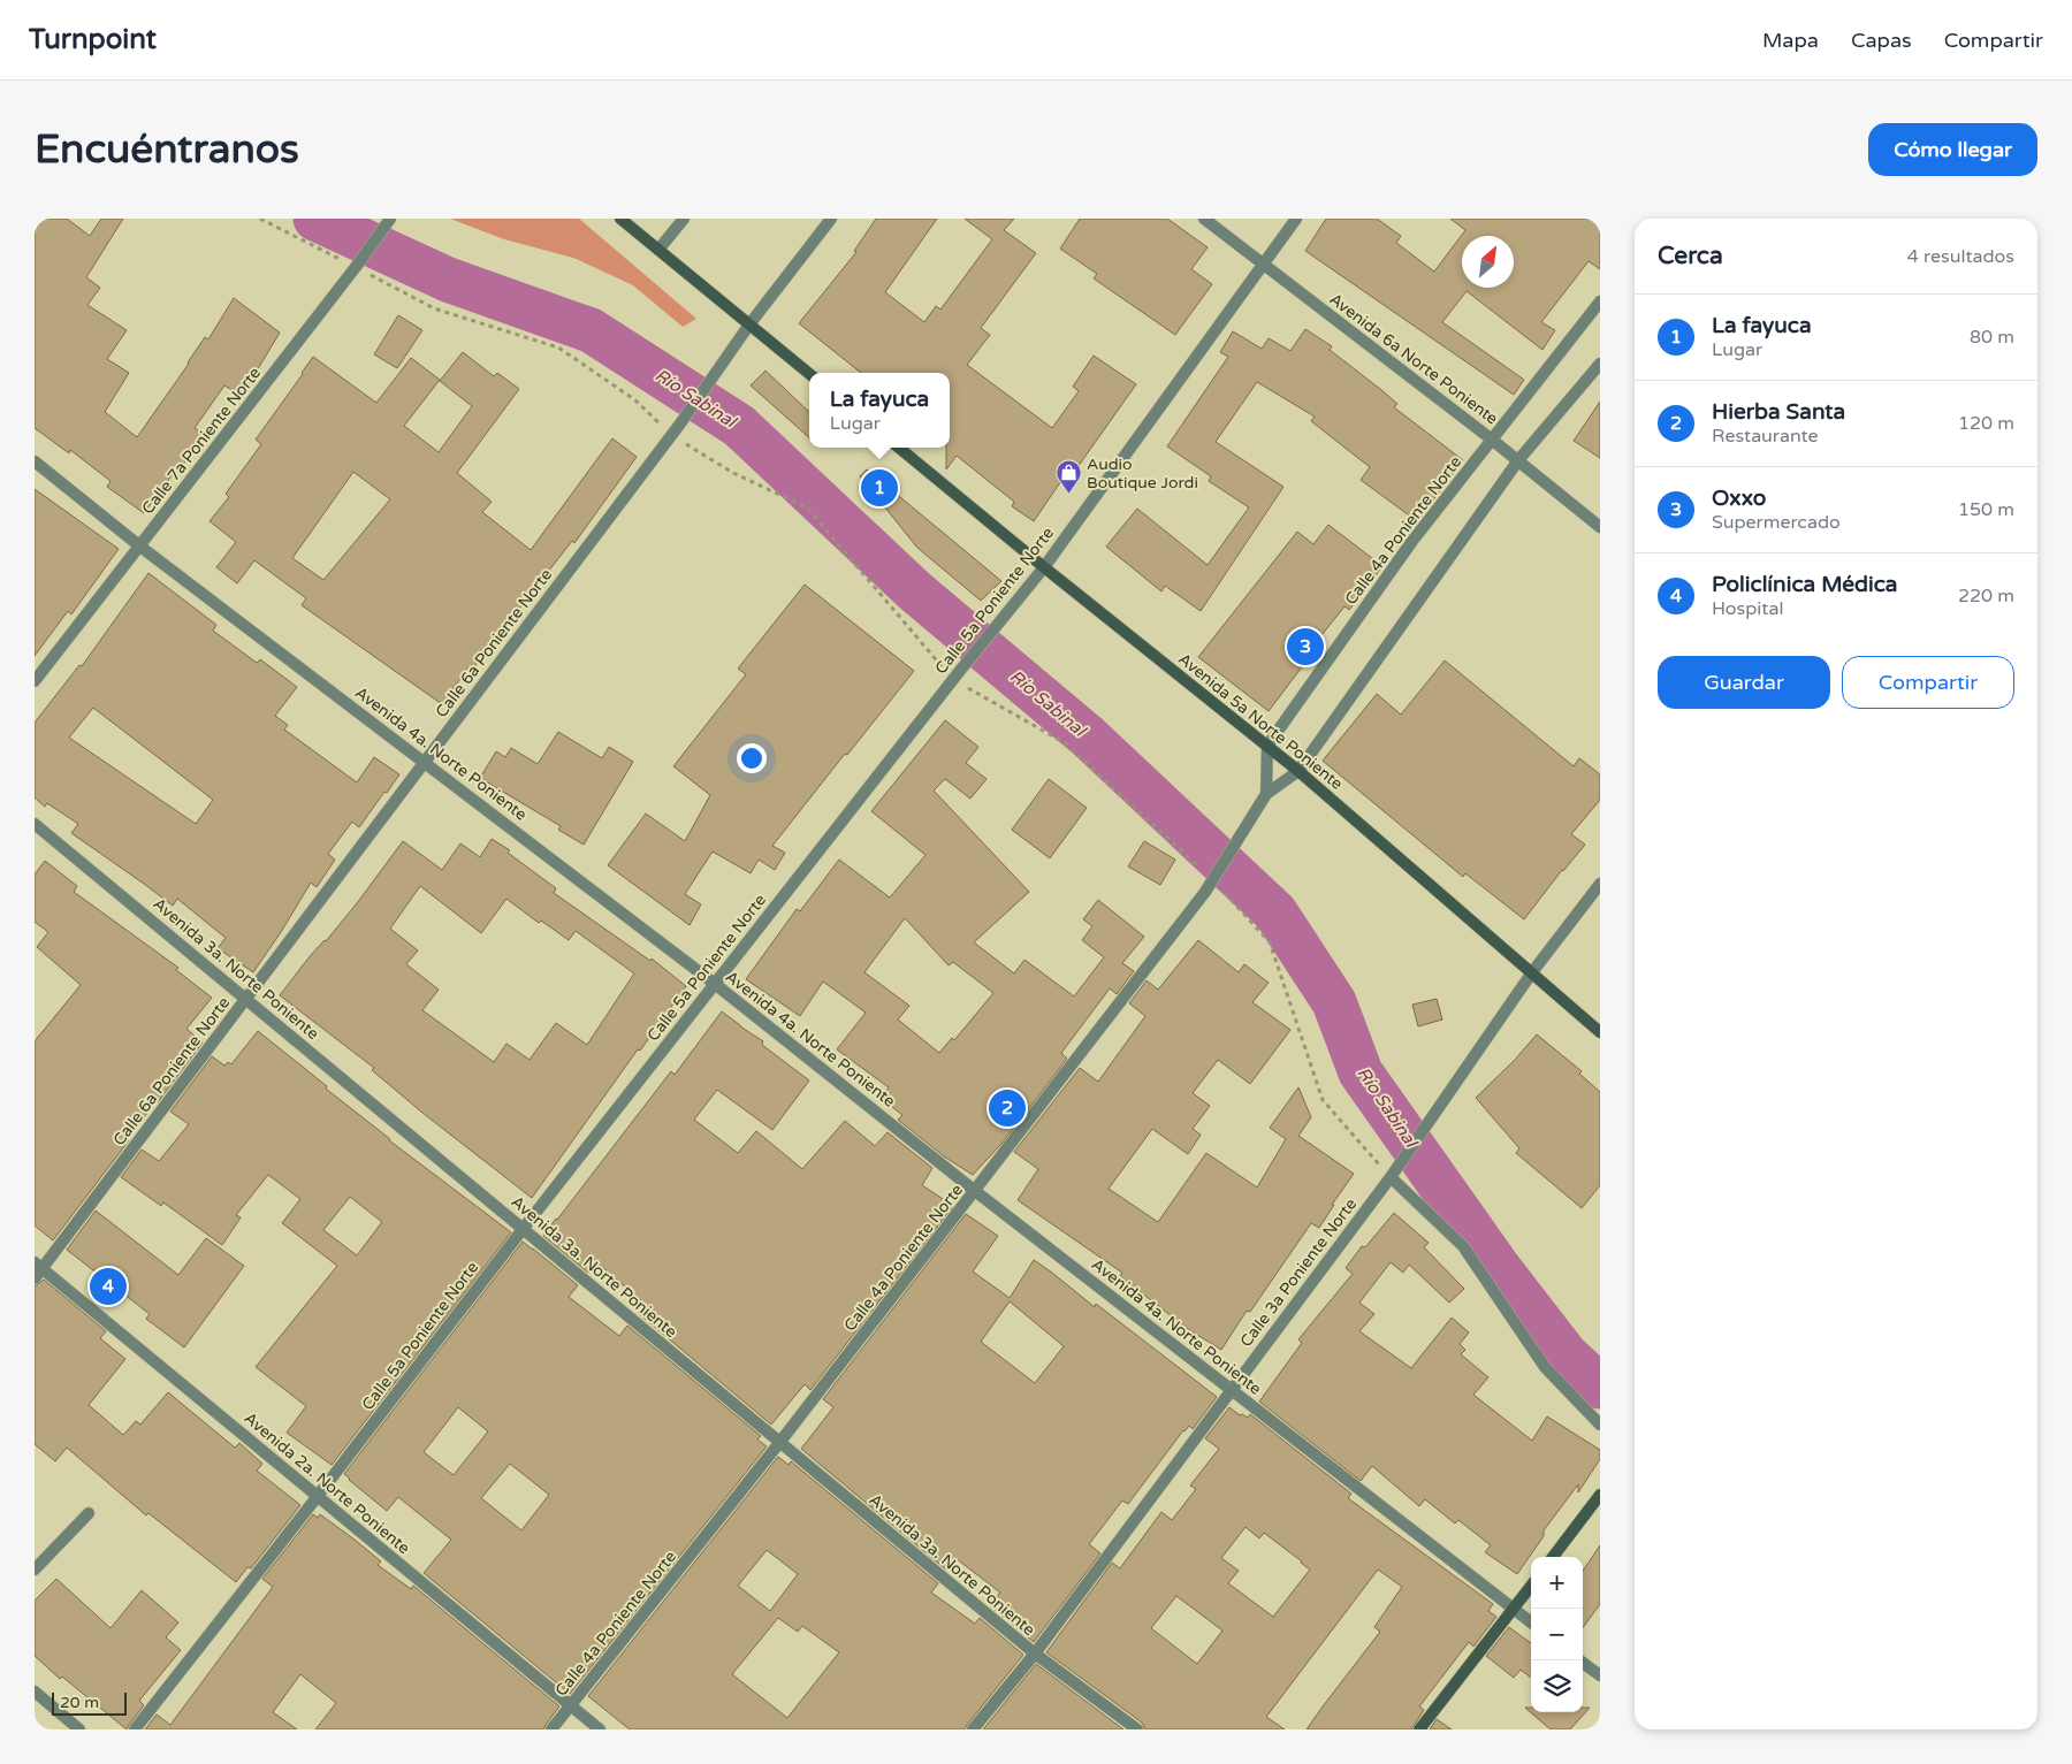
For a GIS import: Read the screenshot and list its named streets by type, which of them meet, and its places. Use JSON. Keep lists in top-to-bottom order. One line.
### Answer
{"streets":{"main road":["Avenida 5a Norte Poniente"],"street":["Avenida 6a Norte Poniente","Calle 7a Poniente Norte","Calle 4a Poniente Norte","Calle 5a Poniente Norte","Calle 6a Poniente Norte","Avenida 4a. Norte Poniente","Avenida 3a. Norte Poniente","Calle 3a Poniente Norte","Avenida 2a. Norte Poniente"]},"crossings":[["Avenida 6a Norte Poniente","Calle 4a Poniente Norte"],["Avenida 6a Norte Poniente","Calle 5a Poniente Norte"],["Calle 7a Poniente Norte","Avenida 4a. Norte Poniente"],["Calle 4a Poniente Norte","Avenida 5a Norte Poniente"],["Calle 4a Poniente Norte","Avenida 4a. Norte Poniente"],["Calle 4a Poniente Norte","Avenida 3a. Norte Poniente"],["Calle 4a Poniente Norte","Avenida 2a. Norte Poniente"],["Calle 5a Poniente Norte","Avenida 5a Norte Poniente"],["Calle 5a Poniente Norte","Avenida 4a. Norte Poniente"],["Calle 5a Poniente Norte","Avenida 3a. Norte Poniente"],["Calle 5a Poniente Norte","Avenida 2a. Norte Poniente"],["Calle 6a Poniente Norte","Avenida 4a. Norte Poniente"],["Calle 6a Poniente Norte","Avenida 3a. Norte Poniente"],["Calle 6a Poniente Norte","Avenida 2a. Norte Poniente"],["Avenida 5a Norte Poniente","Calle 3a Poniente Norte"],["Avenida 4a. Norte Poniente","Calle 3a Poniente Norte"],["Avenida 3a. Norte Poniente","Calle 3a Poniente Norte"]],"water":["Río Sabinal"],"places":{"shop":["Audio Boutique Jordi"]},"scale_bar":"20 m","north":"top right","page":{"header":"Turnpoint","nav":["Mapa","Capas","Compartir"],"buttons":["Cómo llegar",["Guardar","Compartir"]],"title":"Encuéntranos","heading":["Cerca","4 resultados"],"list":[{"mark":"1","name":"La fayuca","note":"Lugar","value":"80 m"},{"mark":"2","name":"Hierba Santa","note":"Restaurante","value":"120 m"},{"mark":"3","name":"Oxxo","note":"Supermercado","value":"150 m"},{"mark":"4","name":"Policlínica Médica","note":"Hospital","value":"220 m"}],"popup":["La fayuca","Lugar"],"pins":["1","3","2","4"],"map_buttons":["+","−"],"scale":"20 m"}}
